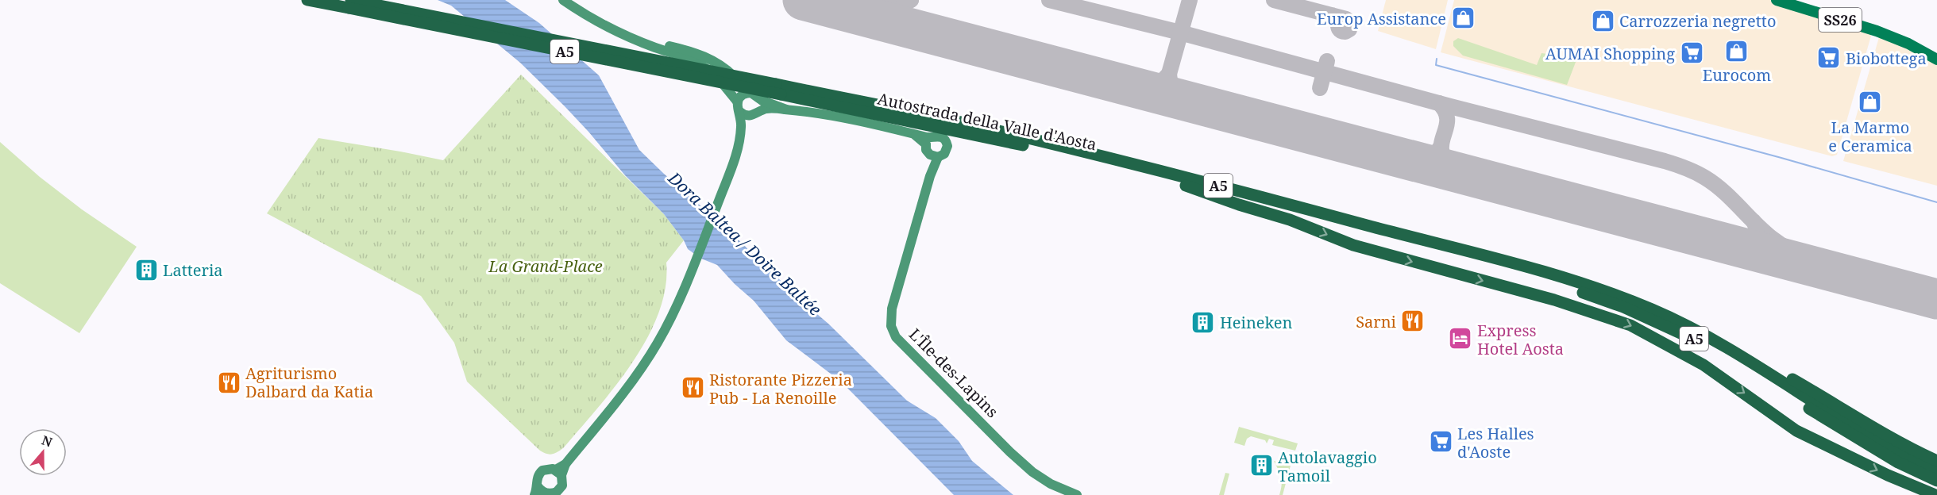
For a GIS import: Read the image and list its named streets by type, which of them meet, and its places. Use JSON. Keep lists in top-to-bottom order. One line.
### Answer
{"streets":{"highway":["A5","Autostrada della Valle d'Aosta"],"main road":["SS26"],"street":["L'Île-des-Lapins"]},"crossings":[["A5","Autostrada della Valle d'Aosta"]],"water":["Dora Baltea / Doire Baltée"],"parks":["La Grand-Place"],"places":{"shop":["Europ Assistance","Carrozzeria negretto","Eurocom","La Marmo e Ceramica"],"supermarket":["AUMAI Shopping","Biobottega","Les Halles d'Aoste"],"building":["Latteria","Heineken","Autolavaggio Tamoil"],"restaurant":["Sarni","Agriturismo Dalbard da Katia","Ristorante Pizzeria Pub - La Renoille"],"hotel":["Express Hotel Aosta"]},"north":"top"}
